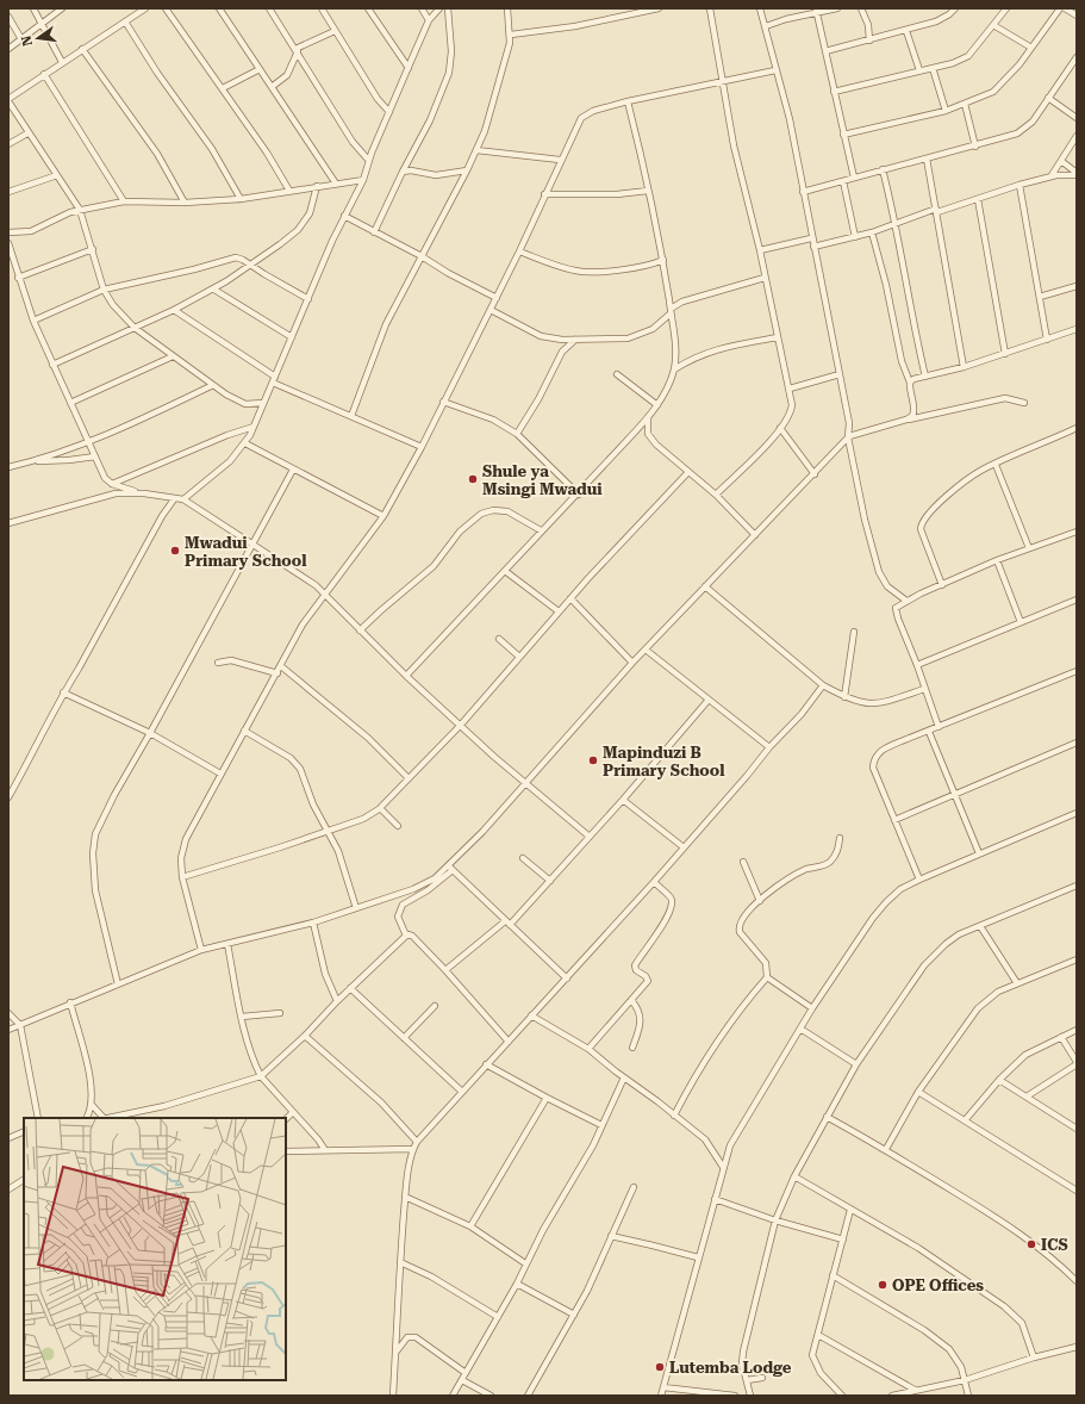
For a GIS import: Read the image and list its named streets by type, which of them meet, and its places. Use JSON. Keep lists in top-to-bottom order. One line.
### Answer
{"places":["Shule ya Msingi Mwadui","Mwadui Primary School","Mapinduzi B Primary School","ICS","OPE Offices","Lutemba Lodge"],"north":"left"}
